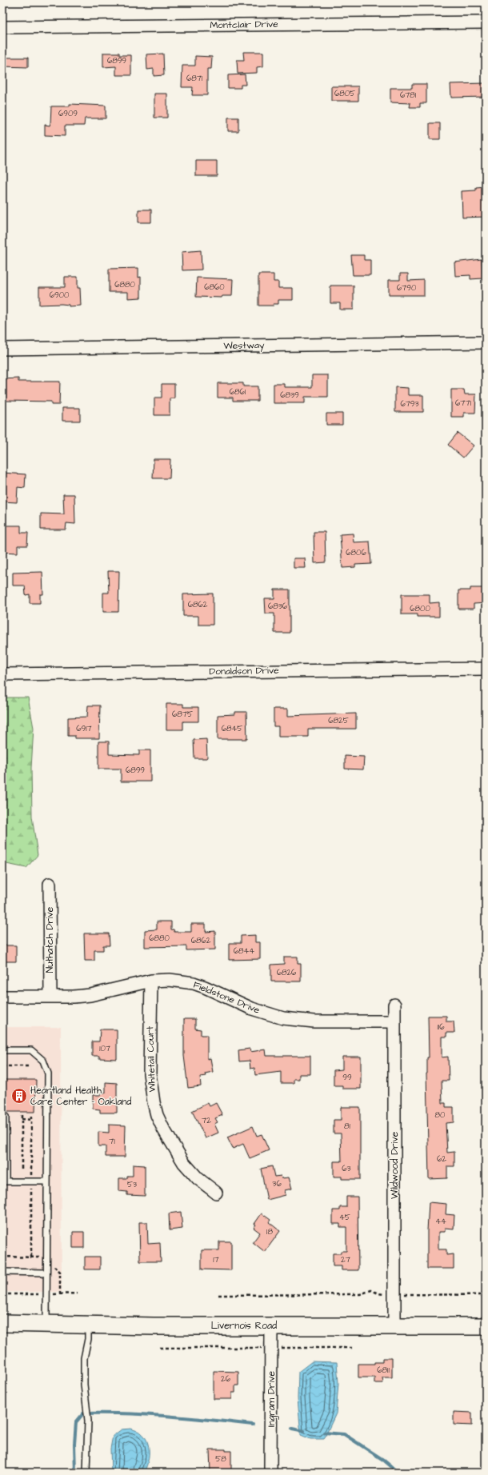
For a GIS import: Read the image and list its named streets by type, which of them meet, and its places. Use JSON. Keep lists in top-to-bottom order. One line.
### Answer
{"streets":{"street":["Montclair Drive","Westway","Donaldson Drive","Nuthatch Drive","Fieldstone Drive","Whitetail Court","Wildwood Drive","Livernois Road","Ingram Drive"]},"crossings":[["Nuthatch Drive","Fieldstone Drive"],["Fieldstone Drive","Whitetail Court"],["Fieldstone Drive","Wildwood Drive"],["Wildwood Drive","Livernois Road"],["Livernois Road","Ingram Drive"]],"places":{"building":["Heartland Health Care Center - Oakland"]},"house_numbers":["6899","6871","6805","6781","6909","6880","6860","6790","6900","6861","6839","6771","6793","6806","6862","6836","6800","6875","6825","6917","6845","6899","6880","6862","6844","6826","116","107","99","80","72","81","71","62","63","36","53","45","44","18","17","27","6811","26","58"]}
